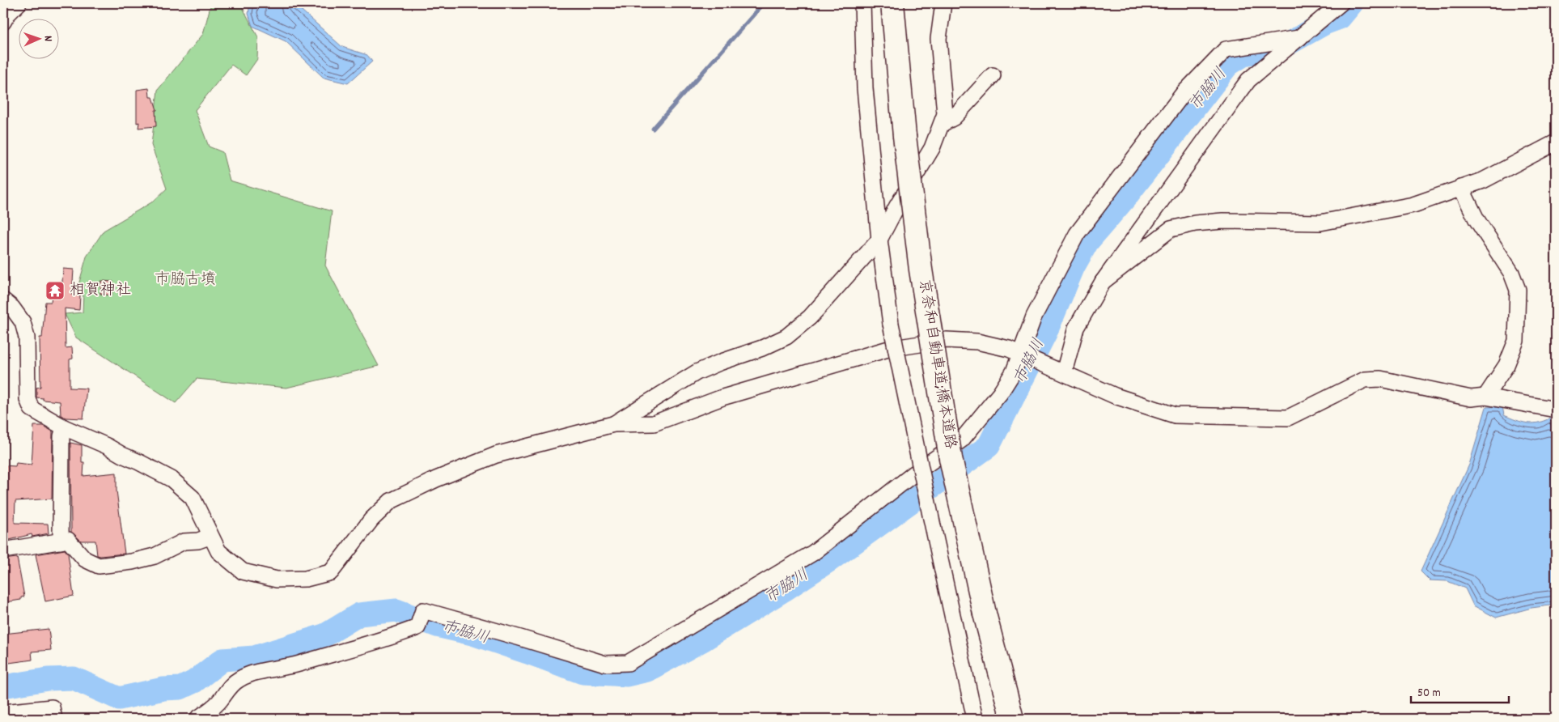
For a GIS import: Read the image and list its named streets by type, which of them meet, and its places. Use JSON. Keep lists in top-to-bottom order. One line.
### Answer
{"streets":{"highway":["京奈和自動車道;橋本道路"]},"water":["市脇川"],"parks":["市脇古墳"],"places":{"temple":["相賀神社"]},"scale_bar":"50 m","north":"right"}
